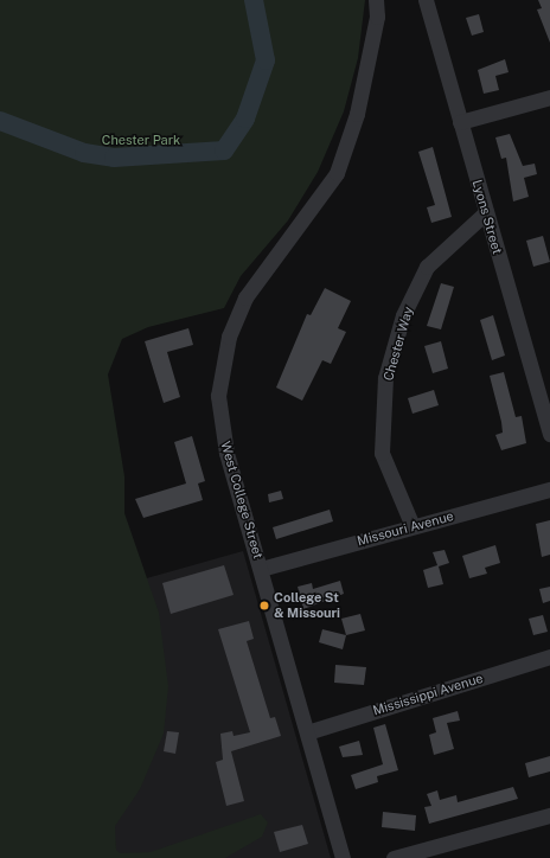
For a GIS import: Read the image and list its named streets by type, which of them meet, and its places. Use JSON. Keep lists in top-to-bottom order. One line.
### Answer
{"streets":{"street":["Lyons Street","Chester Way","West College Street","Missouri Avenue","Mississippi Avenue"]},"crossings":[["Lyons Street","Chester Way"],["Chester Way","Missouri Avenue"],["West College Street","Missouri Avenue"],["West College Street","Mississippi Avenue"]],"parks":["Chester Park"],"places":["College St & Missouri"]}
